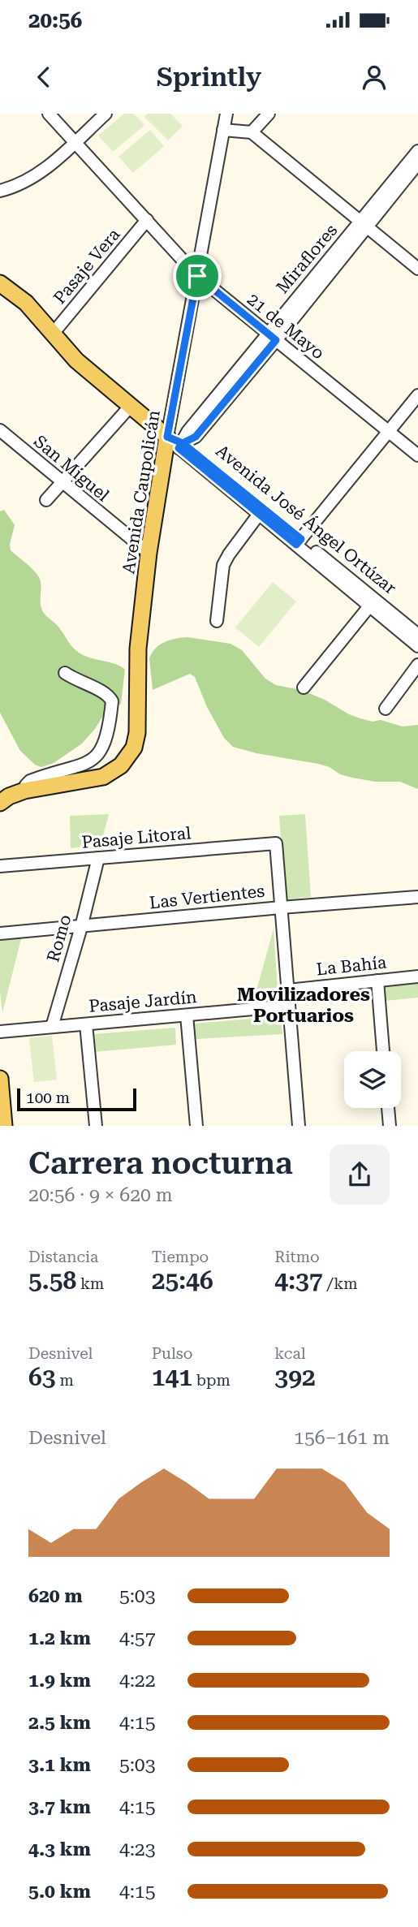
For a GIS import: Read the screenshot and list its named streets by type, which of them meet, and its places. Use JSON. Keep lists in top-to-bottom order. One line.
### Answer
{"streets":{"main road":["Avenida Caupolicán","Avenida José Ángel Ortúzar"],"street":["Miraflores","Pasaje Vera","21 de Mayo","San Miguel","Pasaje Litoral","Las Vertientes","Romo","La Bahía","Pasaje Jardín"]},"crossings":[["Miraflores","21 de Mayo"],["Miraflores","Avenida Caupolicán"],["Miraflores","Avenida José Ángel Ortúzar"],["Pasaje Vera","21 de Mayo"],["Pasaje Vera","Avenida José Ángel Ortúzar"],["21 de Mayo","Avenida Caupolicán"],["San Miguel","Avenida Caupolicán"],["Avenida Caupolicán","Avenida José Ángel Ortúzar"],["Pasaje Litoral","Las Vertientes"],["Pasaje Litoral","Romo"],["Las Vertientes","Romo"],["Romo","Pasaje Jardín"]],"districts":["Movilizadores Portuarios"],"scale_bar":"100 m","page":{"status":"20:56","header":"Sprintly","scale":"100 m","heading":["Carrera nocturna","20:56 · 9 × 620 m"],"stats":[["Distancia","5.58 km"],["Tiempo","25:46"],["Ritmo","4:37 /km"],["Desnivel","63 m"],["Pulso","141 bpm"],["kcal","392"]],"chart":["Desnivel","156–161 m"],"list":[{"name":"620 m","note":"5:03"},{"name":"1.2 km","note":"4:57"},{"name":"1.9 km","note":"4:22"},{"name":"2.5 km","note":"4:15"},{"name":"3.1 km","note":"5:03"},{"name":"3.7 km","note":"4:15"},{"name":"4.3 km","note":"4:23"},{"name":"5.0 km","note":"4:15"}]}}
